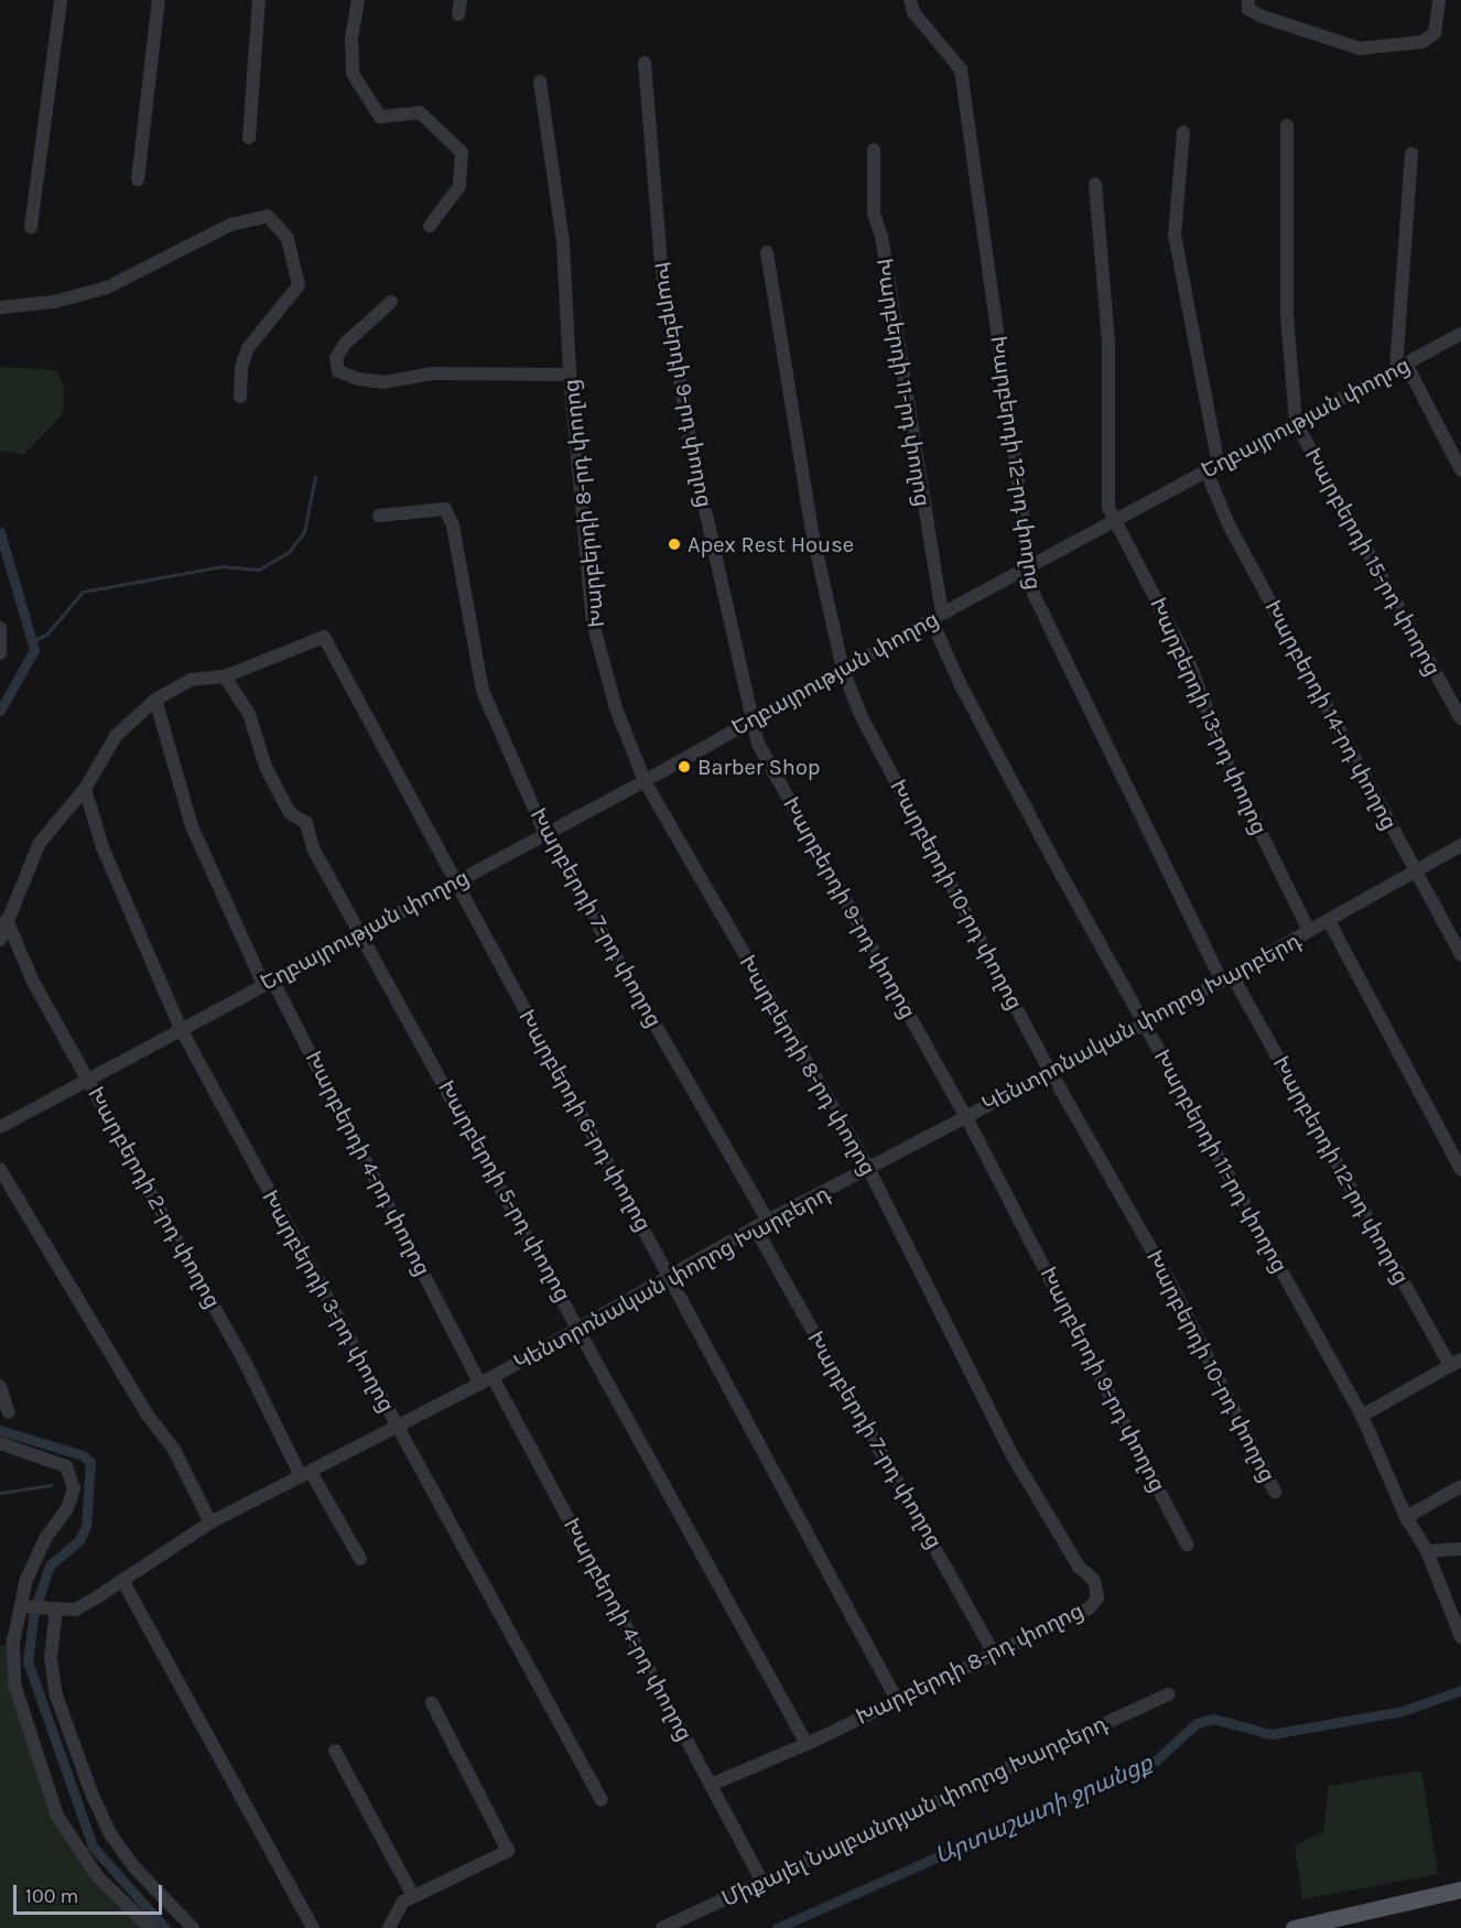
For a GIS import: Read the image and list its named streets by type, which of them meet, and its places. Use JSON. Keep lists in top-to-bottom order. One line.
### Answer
{"streets":{"street":["Խարբերդի 11-րդ փողոց","Խարբերդի 9-րդ փողոց","Եղբայրության փողոց","Խարբերդի 12-րդ փողոց","Խարբերդի 8-րդ փողոց","Խարբերդի 15-րդ փողոց","Խարբերդի 14-րդ փողոց","Խարբերդի 13-րդ փողոց","Խարբերդի 10-րդ փողոց","Խարբերդի 7-րդ փողոց","Կենտրոնական փողոց Խարբերդ","Խարբերդի 6-րդ փողոց","Խարբերդի 4-րդ փողոց","Խարբերդի 5-րդ փողոց","Խարբերդի 2-րդ փողոց","Խարբերդի 3-րդ փողոց","Միքայել Նալբանդյան փողոց Խարբերդ"]},"crossings":[["Խարբերդի 11-րդ փողոց","Եղբայրության փողոց"],["Խարբերդի 11-րդ փողոց","Կենտրոնական փողոց Խարբերդ"],["Խարբերդի 9-րդ փողոց","Եղբայրության փողոց"],["Խարբերդի 9-րդ փողոց","Կենտրոնական փողոց Խարբերդ"],["Եղբայրության փողոց","Խարբերդի 12-րդ փողոց"],["Եղբայրության փողոց","Խարբերդի 8-րդ փողոց"],["Եղբայրության փողոց","Խարբերդի 15-րդ փողոց"],["Եղբայրության փողոց","Խարբերդի 14-րդ փողոց"],["Եղբայրության փողոց","Խարբերդի 13-րդ փողոց"],["Եղբայրության փողոց","Խարբերդի 10-րդ փողոց"],["Եղբայրության փողոց","Խարբերդի 7-րդ փողոց"],["Եղբայրության փողոց","Խարբերդի 6-րդ փողոց"],["Եղբայրության փողոց","Խարբերդի 4-րդ փողոց"],["Եղբայրության փողոց","Խարբերդի 5-րդ փողոց"],["Եղբայրության փողոց","Խարբերդի 2-րդ փողոց"],["Եղբայրության փողոց","Խարբերդի 3-րդ փողոց"],["Խարբերդի 12-րդ փողոց","Կենտրոնական փողոց Խարբերդ"],["Խարբերդի 8-րդ փողոց","Խարբերդի 7-րդ փողոց"],["Խարբերդի 8-րդ փողոց","Կենտրոնական փողոց Խարբերդ"],["Խարբերդի 8-րդ փողոց","Խարբերդի 6-րդ փողոց"],["Խարբերդի 8-րդ փողոց","Խարբերդի 4-րդ փողոց"],["Խարբերդի 8-րդ փողոց","Խարբերդի 5-րդ փողոց"],["Խարբերդի 14-րդ փողոց","Կենտրոնական փողոց Խարբերդ"],["Խարբերդի 13-րդ փողոց","Կենտրոնական փողոց Խարբերդ"],["Խարբերդի 10-րդ փողոց","Կենտրոնական փողոց Խարբերդ"],["Խարբերդի 7-րդ փողոց","Կենտրոնական փողոց Խարբերդ"],["Կենտրոնական փողոց Խարբերդ","Խարբերդի 6-րդ փողոց"],["Կենտրոնական փողոց Խարբերդ","Խարբերդի 4-րդ փողոց"],["Կենտրոնական փողոց Խարբերդ","Խարբերդի 5-րդ փողոց"],["Կենտրոնական փողոց Խարբերդ","Խարբերդի 2-րդ փողոց"],["Կենտրոնական փողոց Խարբերդ","Խարբերդի 3-րդ փողոց"],["Խարբերդի 6-րդ փողոց","Խարբերդի 5-րդ փողոց"],["Խարբերդի 4-րդ փողոց","Միքայել Նալբանդյան փողոց Խարբերդ"]],"water":["Արտաշատի ջրանցք"],"places":["Apex Rest House","Barber Shop"],"scale_bar":"100 m"}
